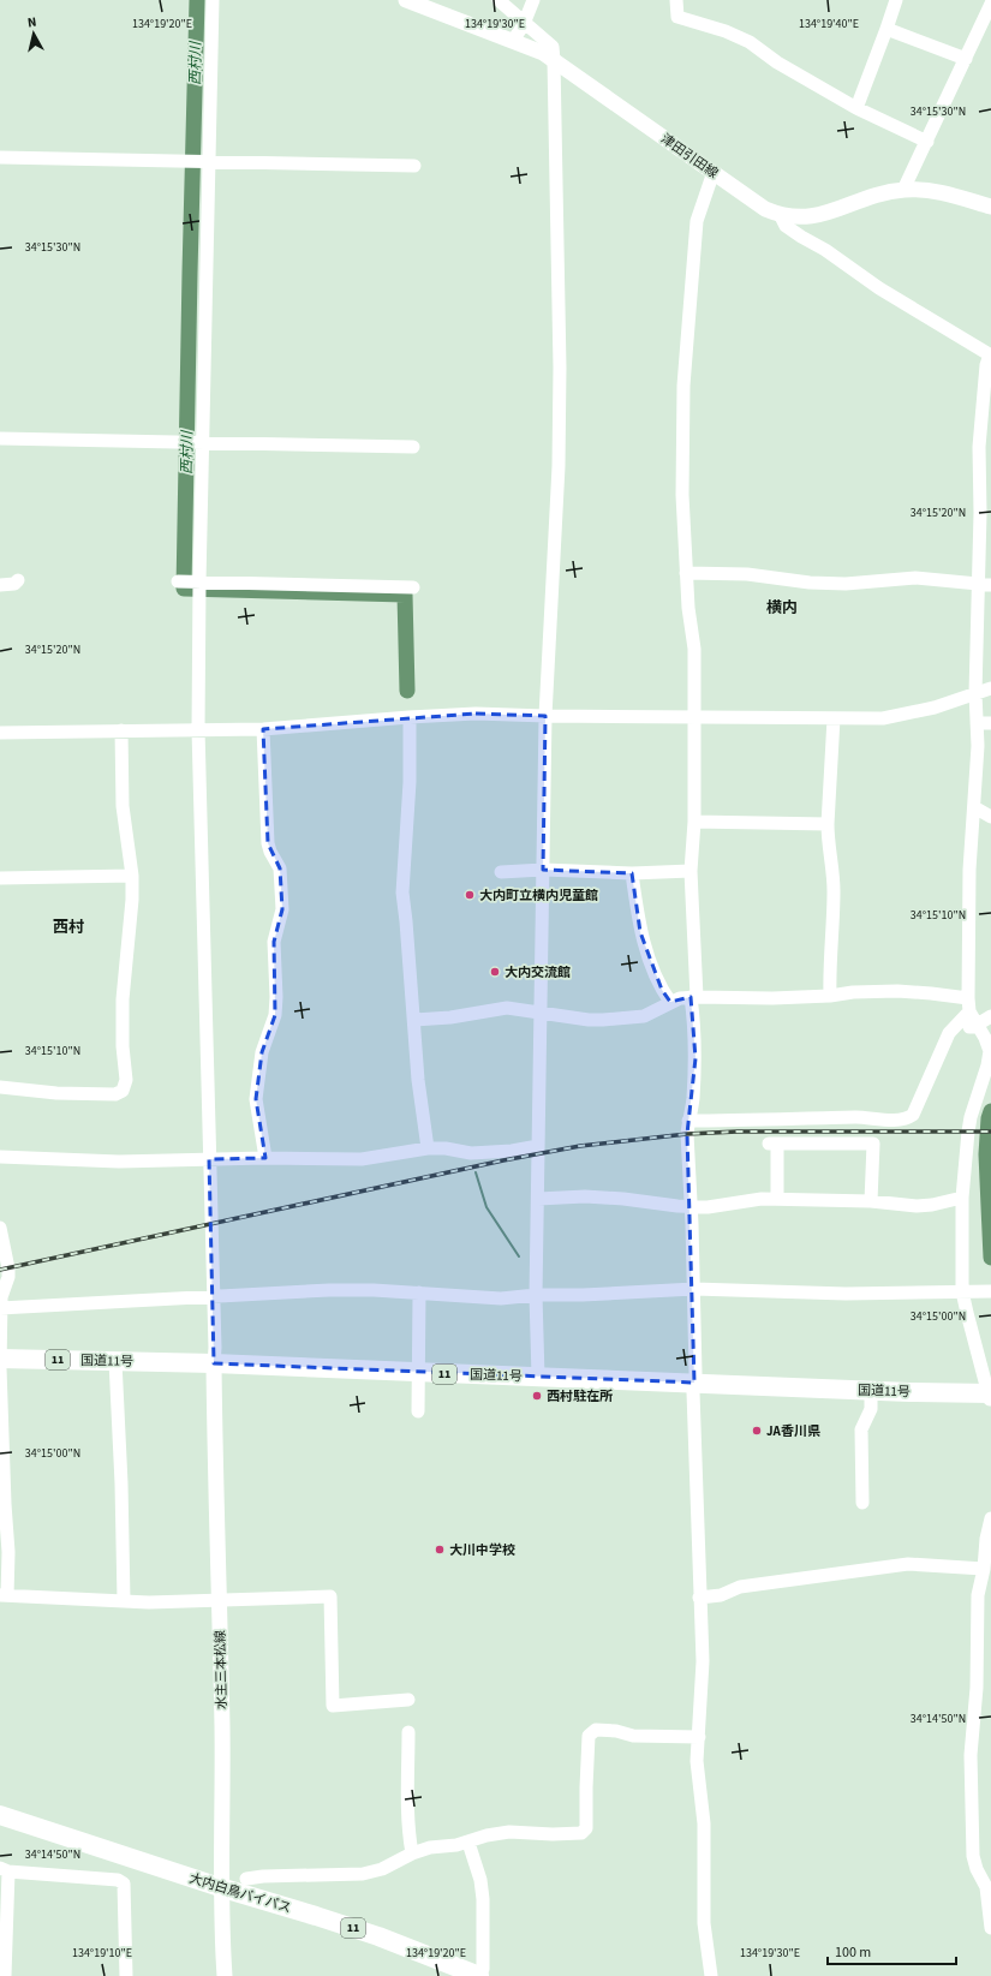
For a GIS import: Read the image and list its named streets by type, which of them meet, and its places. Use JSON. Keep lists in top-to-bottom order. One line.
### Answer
{"streets":{"highway":["11","国道11号","大内白鳥バイパス"],"main road":["津田引田線","水主三本松線"]},"crossings":[["国道11号","水主三本松線"],["水主三本松線","大内白鳥バイパス"]],"districts":["横内","西村"],"water":["西村川"],"places":["大内町立横内児童館","大内交流館","西村駐在所","JA香川県","大川中学校"],"scale_bar":"100 m","north":"top","coordinates":["134°19'20\"E","134°19'30\"E","134°19'40\"E","34°15'30\"N","34°15'20\"N","34°15'10\"N","34°15'00\"N","34°14'50\"N","134°19'10\"E"]}
